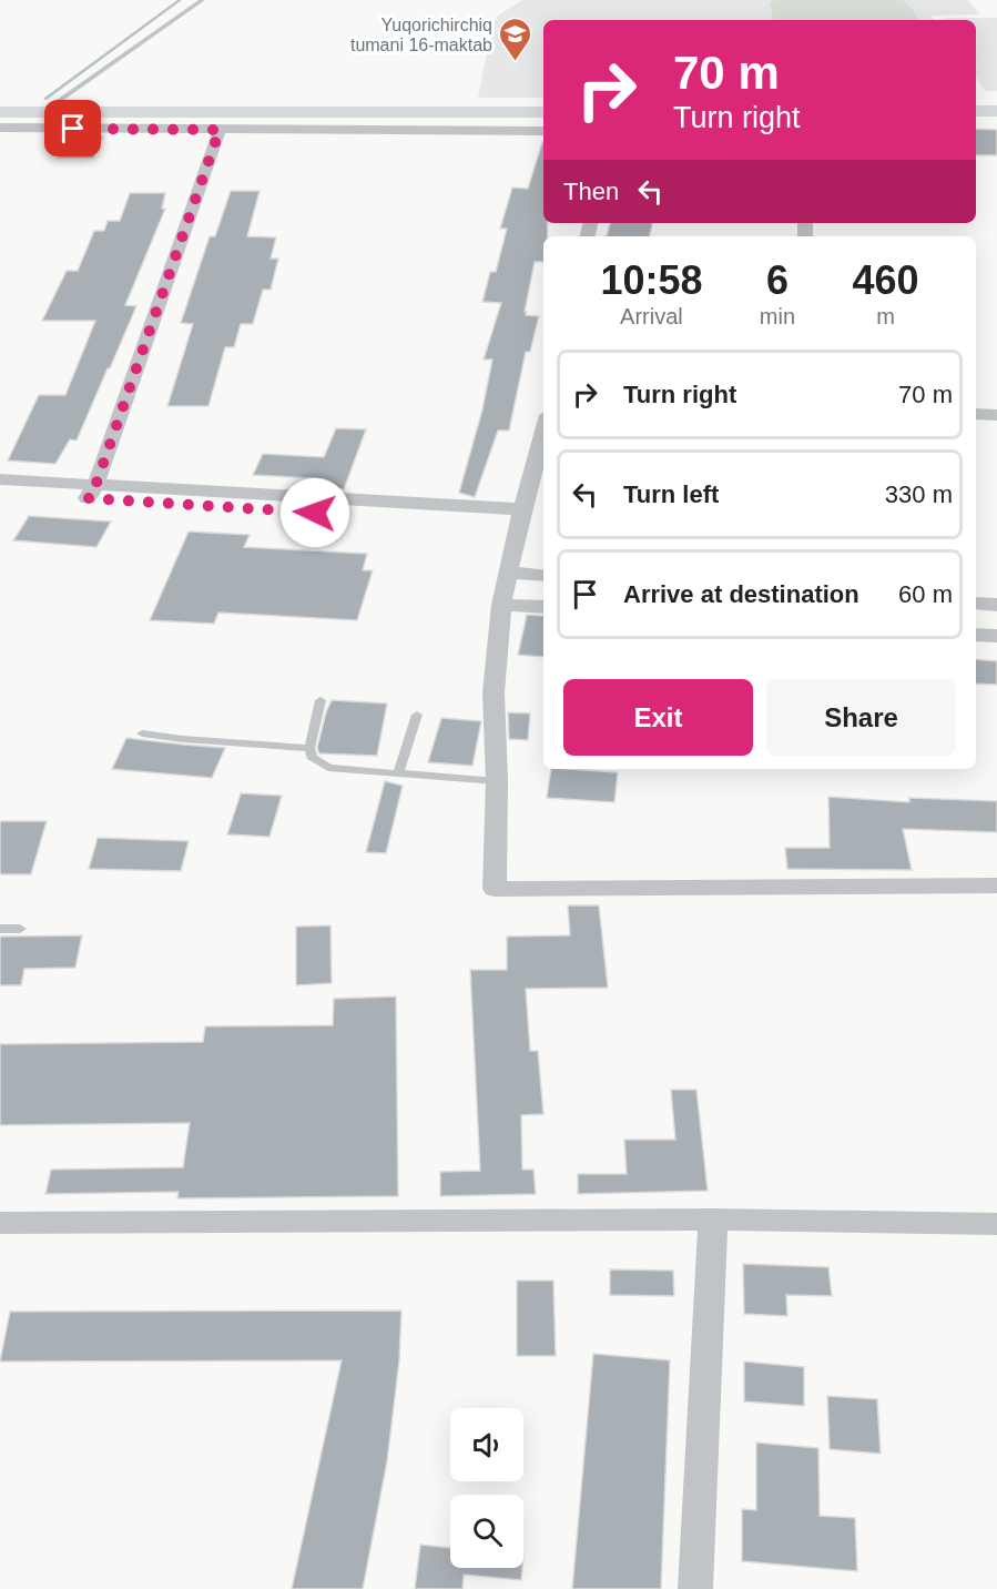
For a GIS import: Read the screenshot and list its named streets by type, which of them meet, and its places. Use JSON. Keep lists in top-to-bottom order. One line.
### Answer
{"places":{"school or university":["Yuqorichirchiq tumani 16-maktab"]},"page":{"turn":["70 m","Turn right"],"then":"Then","eta":["10:58","Arrival","6","min","460","m"],"list":[{"name":"Turn right","value":"70 m"},{"name":"Turn left","value":"330 m"},{"name":"Arrive at destination","value":"60 m"}],"buttons":["Exit","Share"]}}
